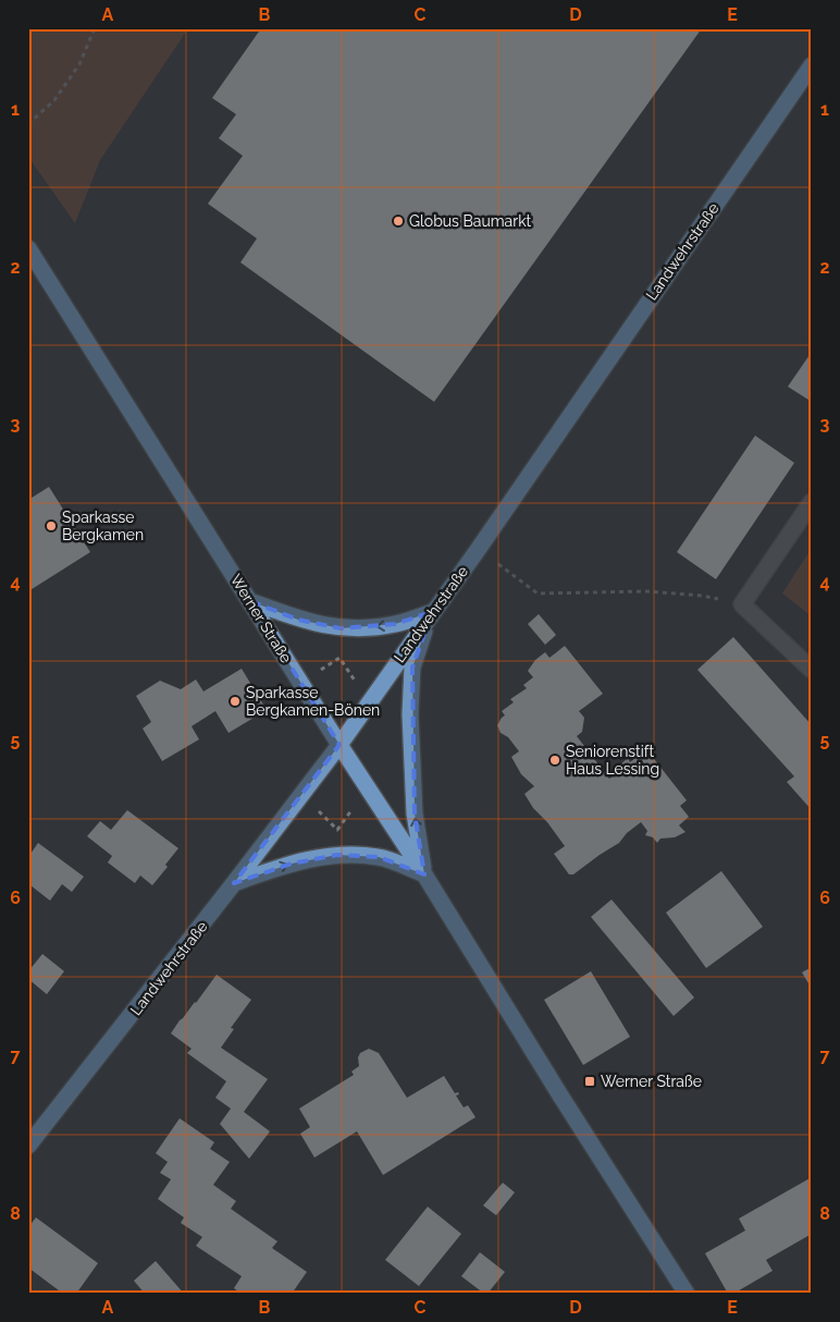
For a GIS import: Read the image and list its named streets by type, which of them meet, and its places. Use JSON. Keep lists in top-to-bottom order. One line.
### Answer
{"streets":{"main road":["Landwehrstraße","Werner Straße"]},"crossings":[["Landwehrstraße","Werner Straße"]],"places":{"other":["Globus Baumarkt","Sparkasse Bergkamen","Sparkasse Bergkamen-Bönen","Seniorenstift Haus Lessing"],"transit":["Werner Straße"]},"grid":{"columns":["A","B","C","D","E"],"rows":["1","2","3","4","5","6","7","8"]}}
